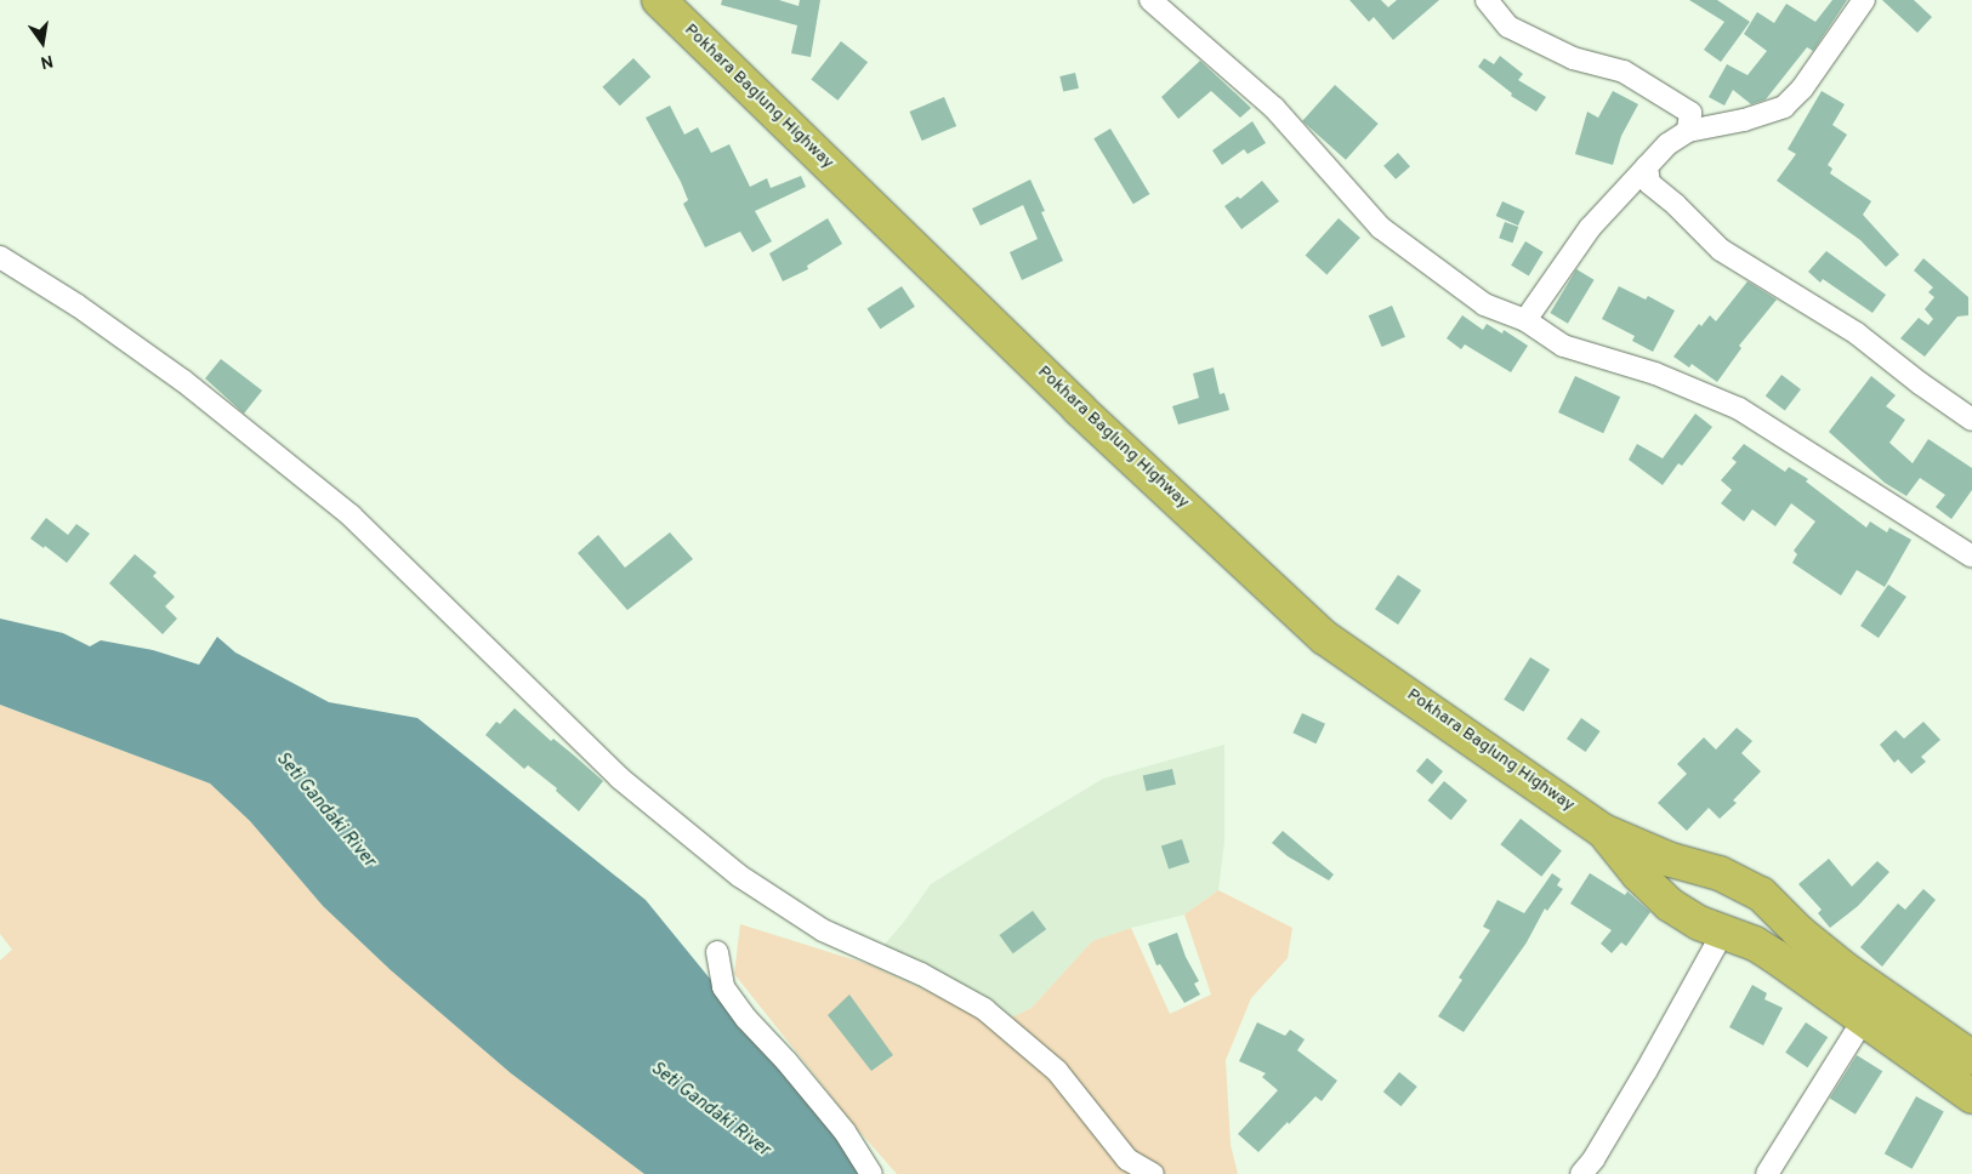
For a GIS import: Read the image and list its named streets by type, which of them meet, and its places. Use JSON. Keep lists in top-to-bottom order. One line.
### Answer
{"streets":{"highway":["Pokhara Baglung Highway"]},"water":["Seti Gandaki River"],"north":"bottom"}
